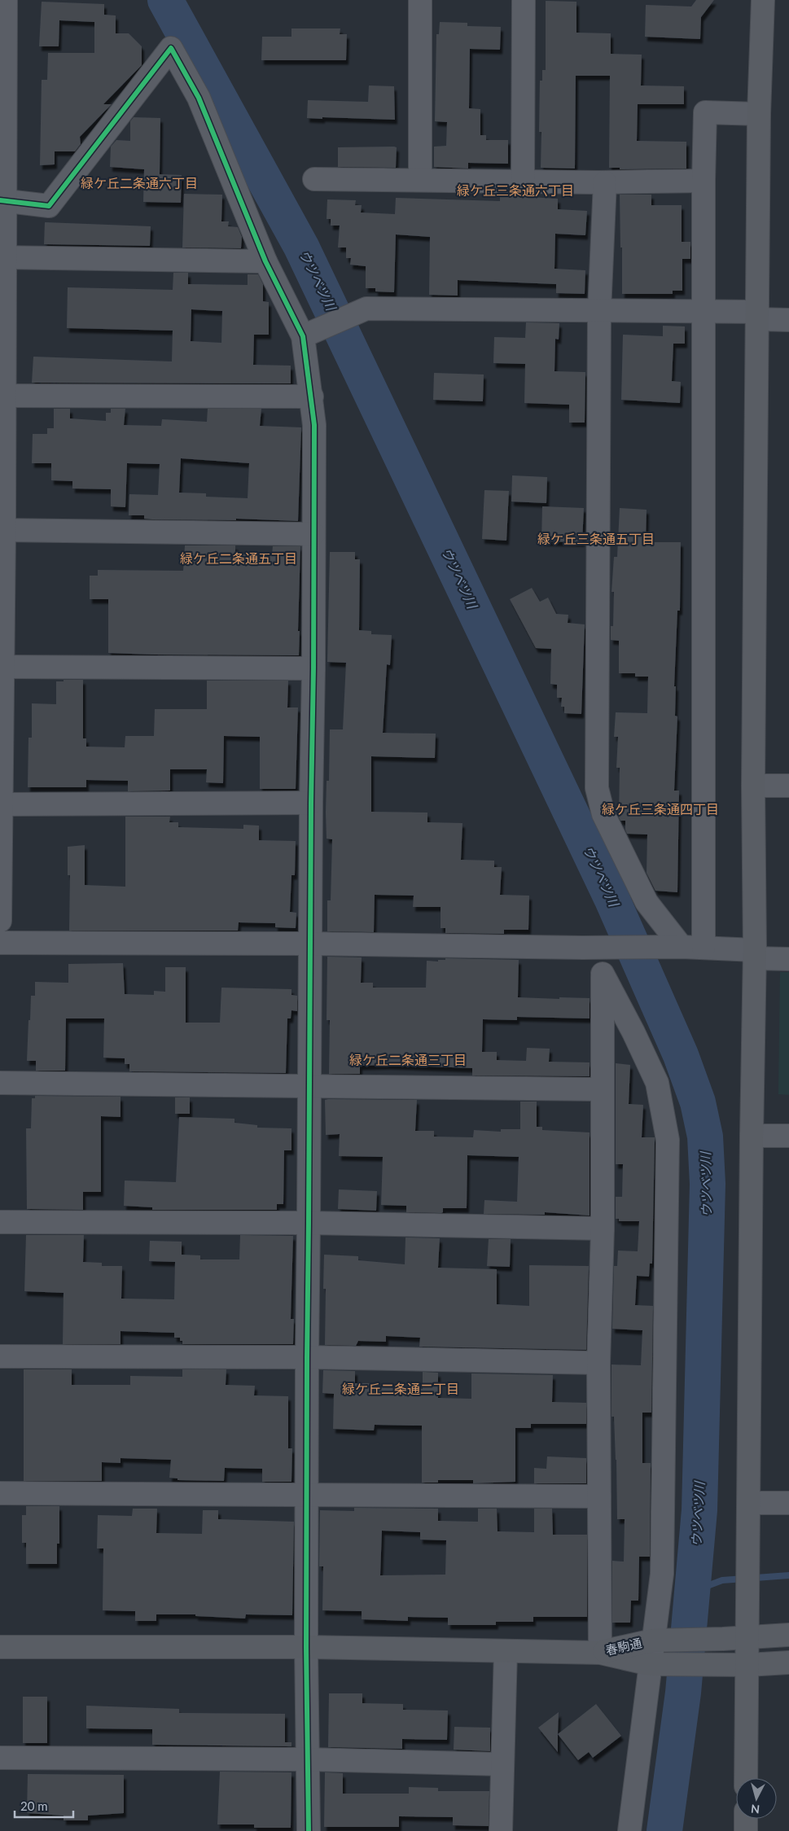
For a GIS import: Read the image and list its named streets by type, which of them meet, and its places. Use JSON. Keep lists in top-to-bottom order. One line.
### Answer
{"streets":{"street":["春駒通"]},"districts":["緑ケ丘二条通六丁目","緑ケ丘三条通六丁目","緑ケ丘三条通五丁目","緑ケ丘二条通五丁目","緑ケ丘三条通四丁目","緑ケ丘二条通三丁目","緑ケ丘二条通二丁目"],"water":["ウツベツ川"],"scale_bar":"20 m","north":"bottom"}
